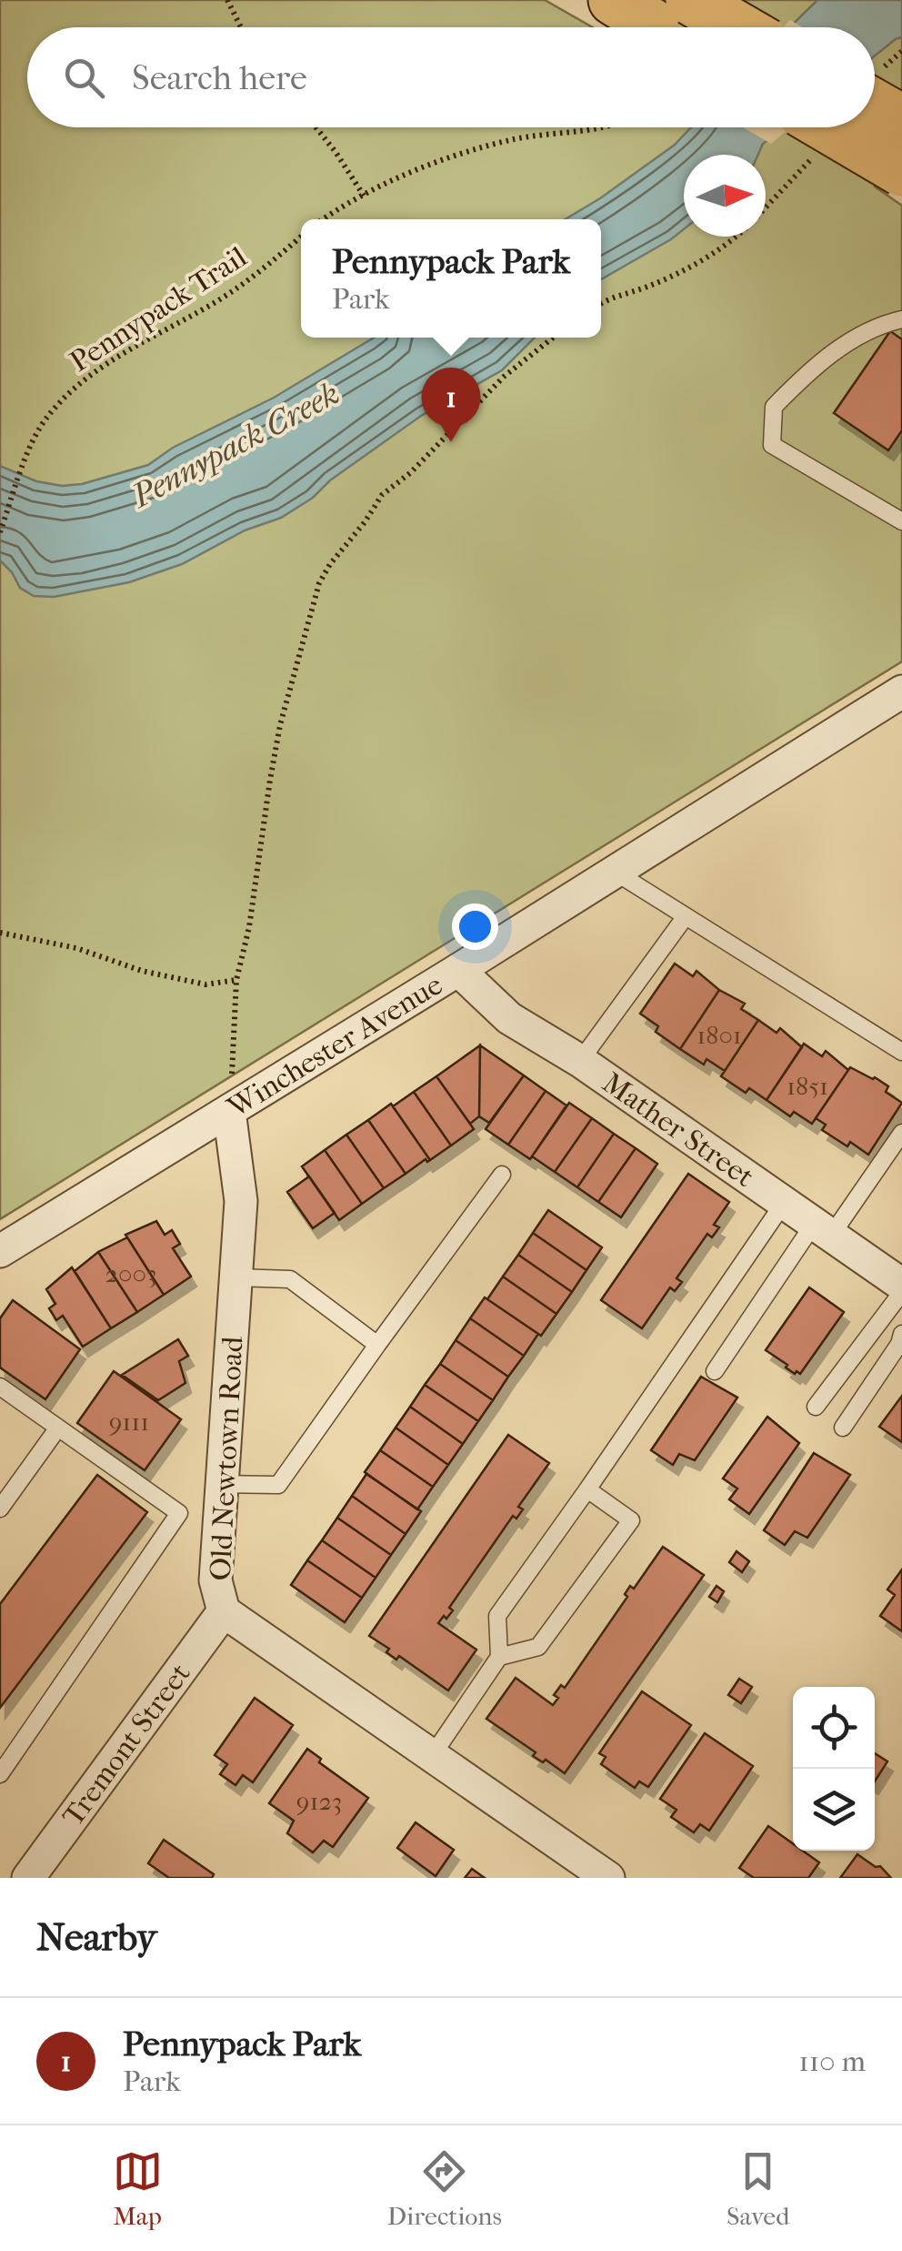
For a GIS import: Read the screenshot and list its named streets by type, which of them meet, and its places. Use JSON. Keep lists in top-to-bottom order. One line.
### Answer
{"streets":{"street":["Winchester Avenue","Mather Street","Old Newtown Road","Tremont Street"],"path":["Pennypack Trail"]},"crossings":[["Winchester Avenue","Mather Street"],["Winchester Avenue","Old Newtown Road"],["Old Newtown Road","Tremont Street"]],"water":["Pennypack Creek"],"house_numbers":["1801","1851","2003","9111","9123"],"north":"right","page":{"search":"Search here","popup":["Pennypack Park","Park"],"pins":"1","heading":"Nearby","list":[{"mark":"1","name":"Pennypack Park","note":"Park","value":"110 m"}],"nav":["Map","Directions","Saved"]}}
